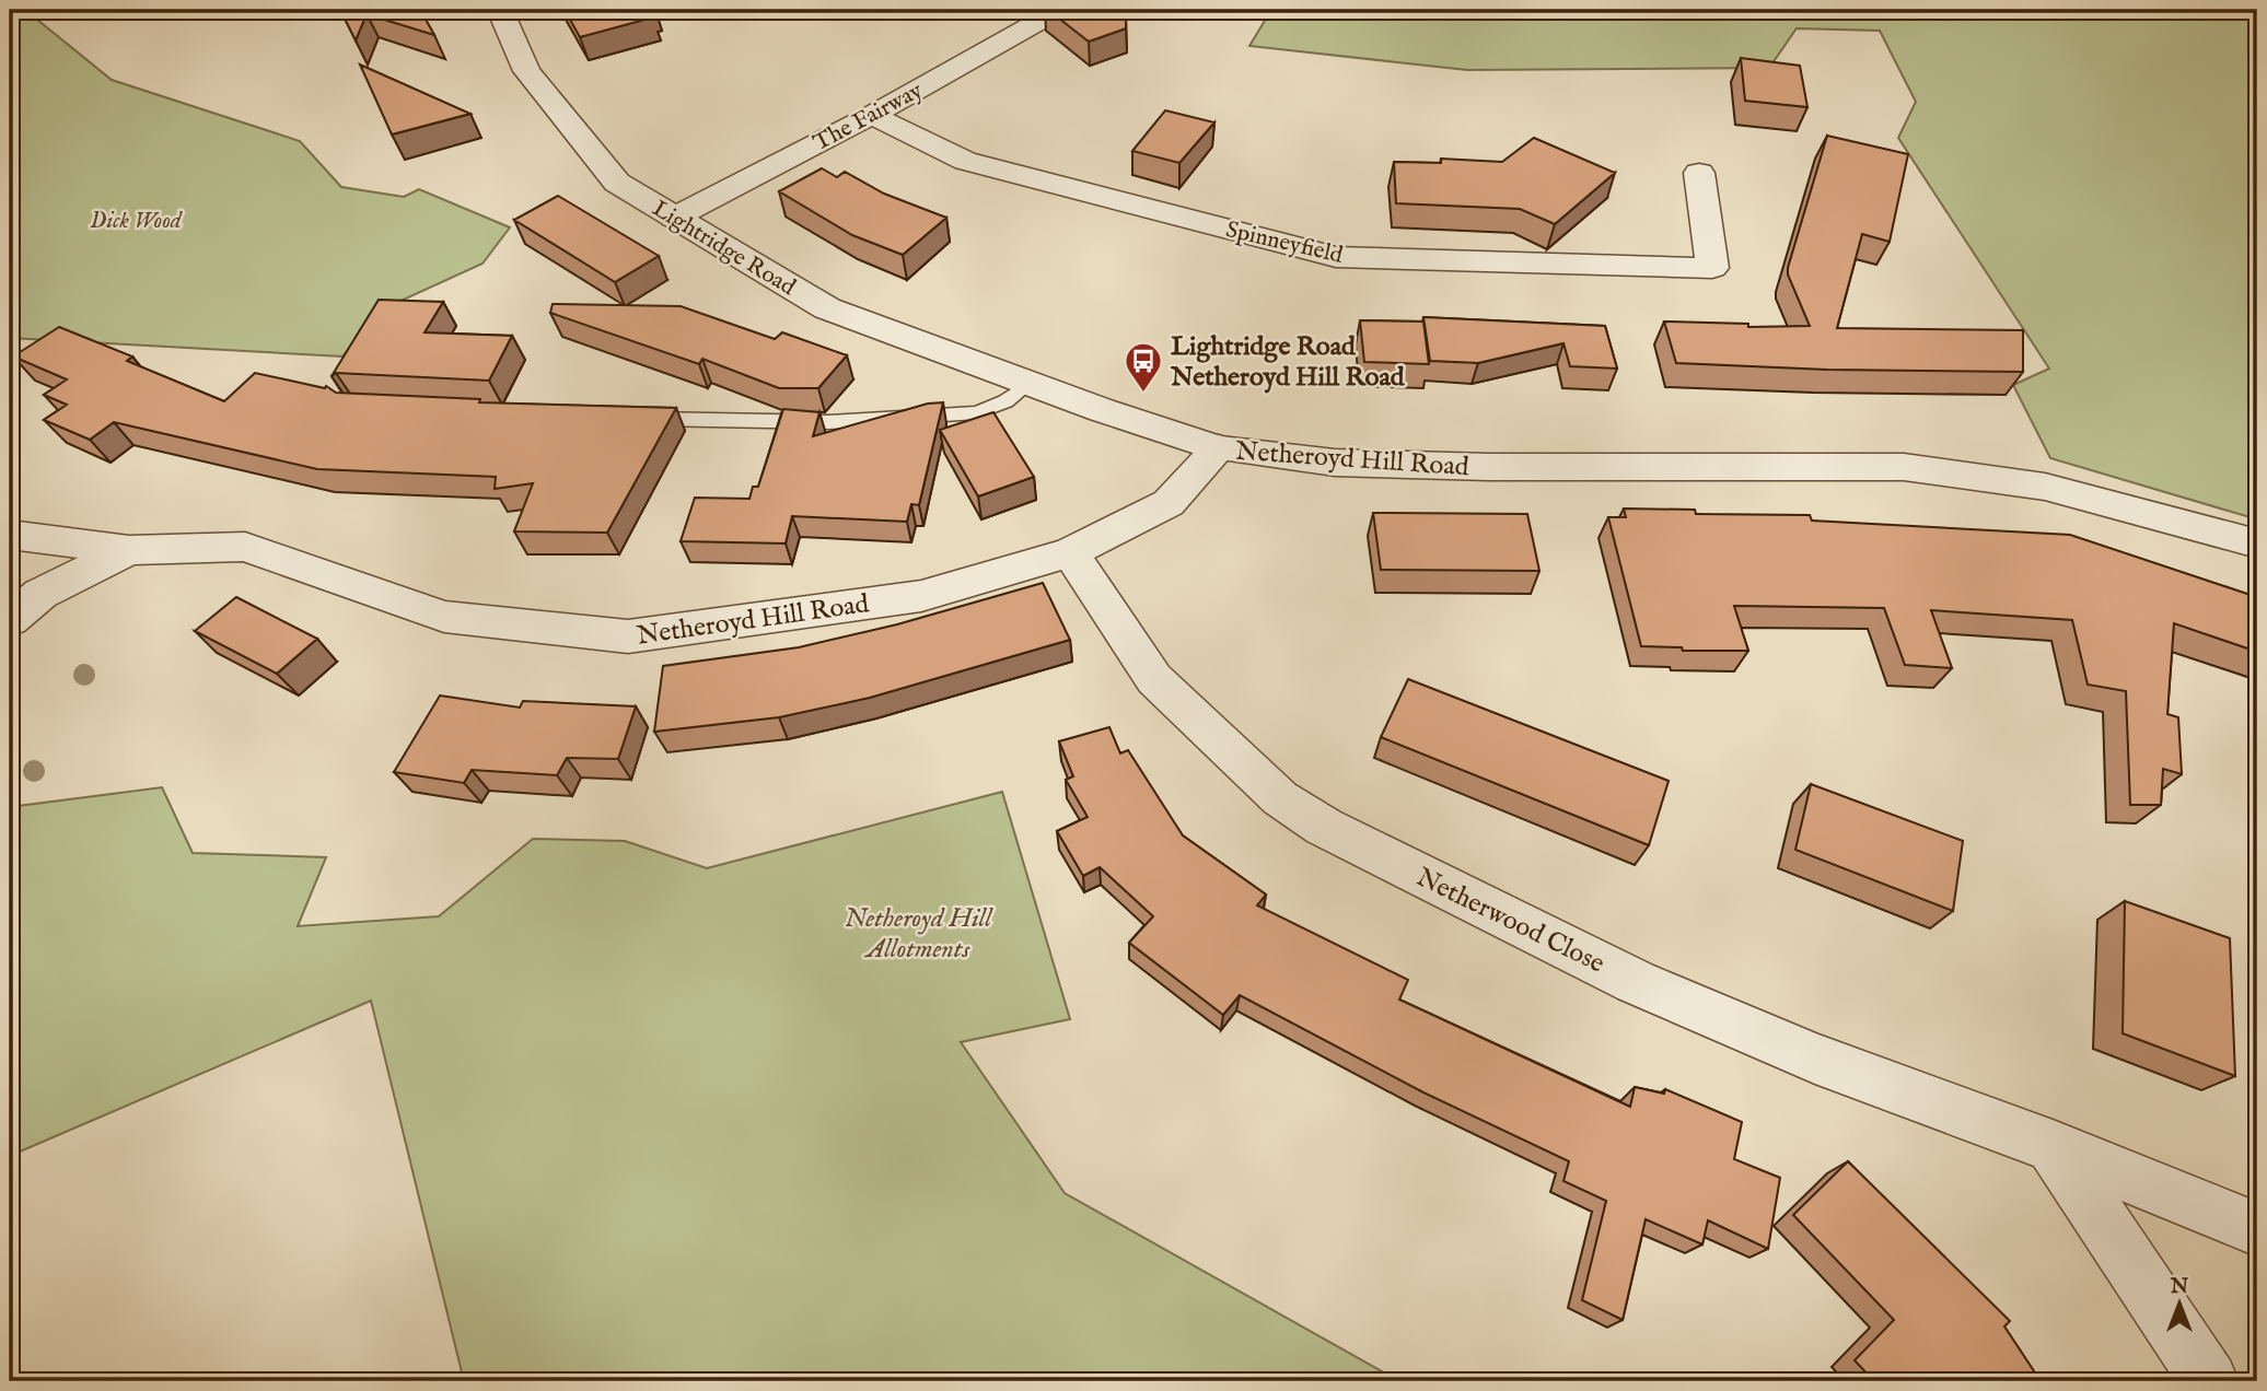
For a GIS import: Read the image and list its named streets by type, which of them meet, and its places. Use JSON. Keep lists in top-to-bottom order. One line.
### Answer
{"streets":{"street":["The Fairway","Spinneyfield","Lightridge Road","Netheroyd Hill Road","Netherwood Close"]},"crossings":[["The Fairway","Spinneyfield"],["The Fairway","Lightridge Road"],["Lightridge Road","Netheroyd Hill Road"],["Netheroyd Hill Road","Netherwood Close"]],"parks":["Dick Wood","Netheroyd Hill Allotments"],"places":{"bus stop":["Lightridge Road Netheroyd Hill Road"]},"north":"top"}
